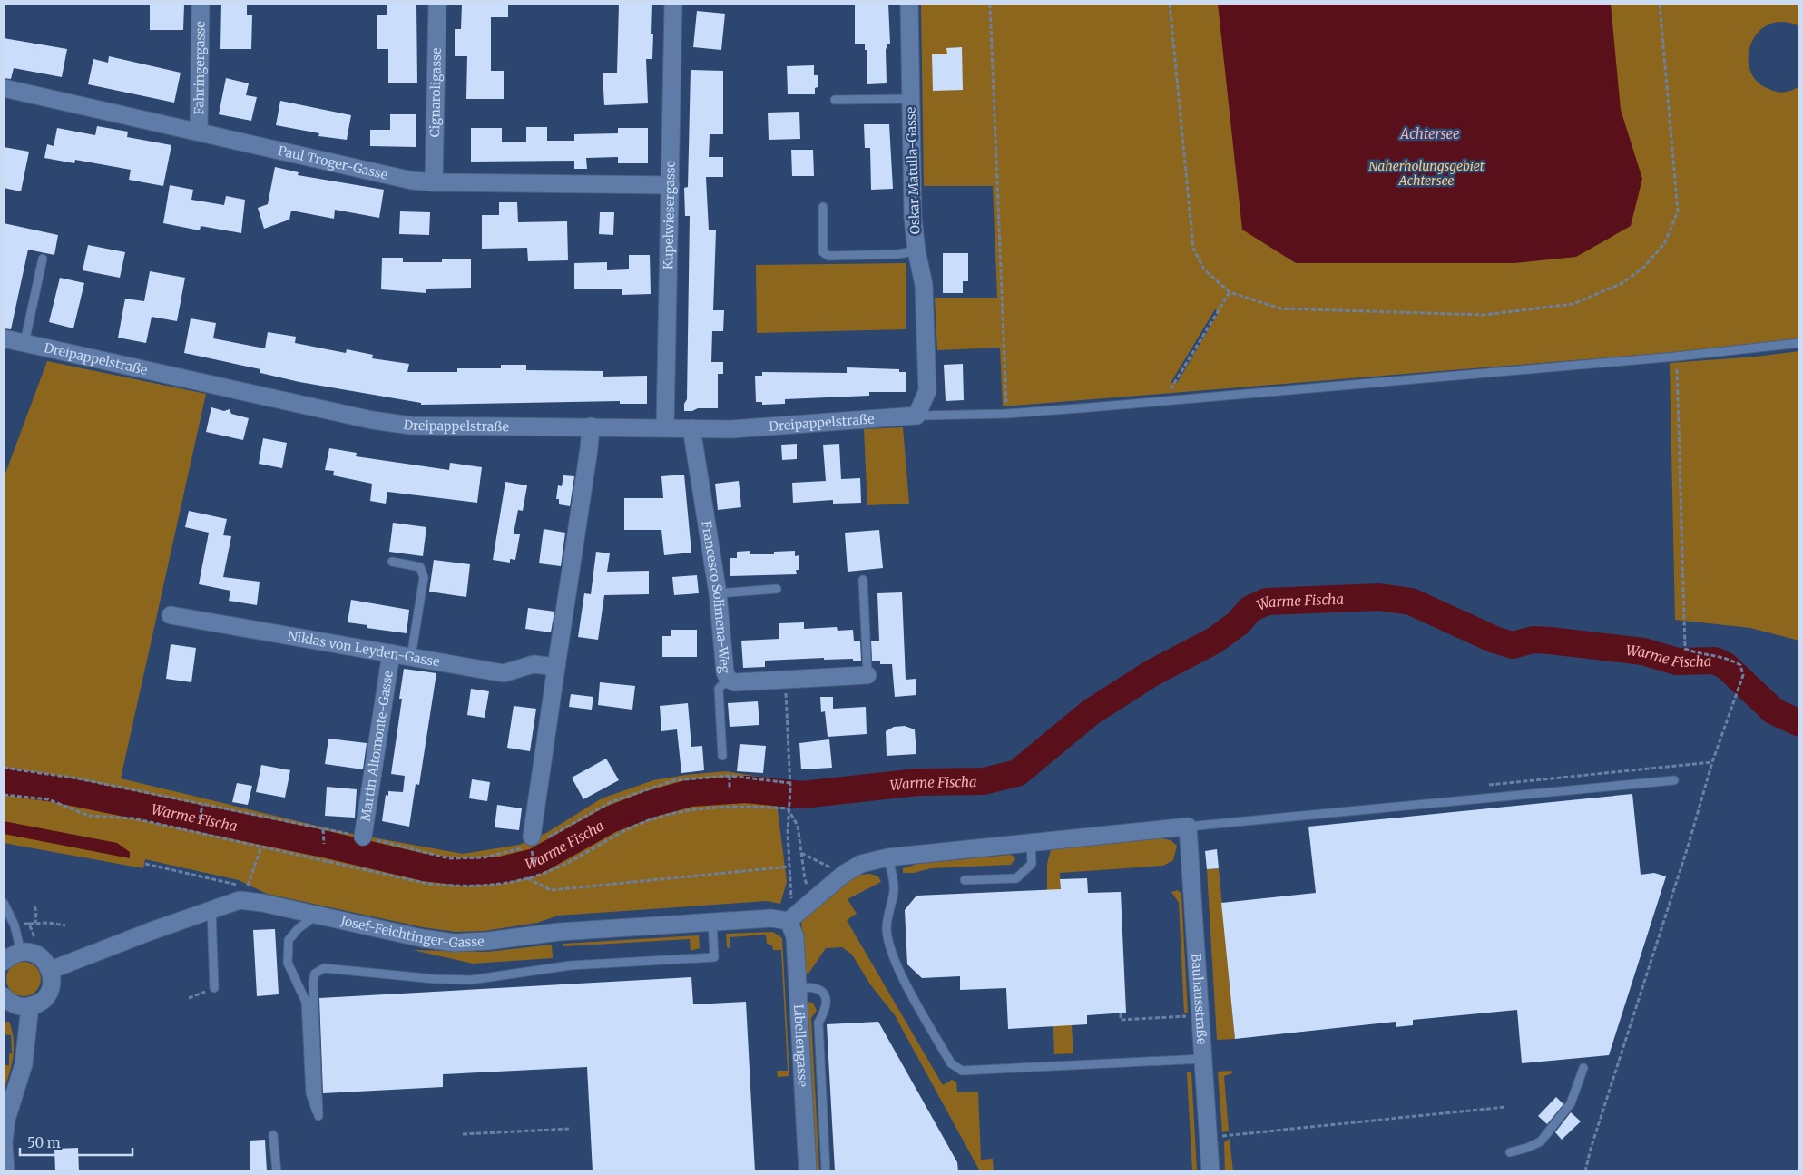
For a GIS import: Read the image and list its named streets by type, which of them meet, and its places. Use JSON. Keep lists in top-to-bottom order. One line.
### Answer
{"streets":{"street":["Fahringergasse","Cignaroligasse","Paul Troger-Gasse","Oskar Matulla-Gasse","Kupelwiesergasse","Dreipappelstraße","Francesco Solimena-Weg","Niklas von Leyden-Gasse","Martin Altomonte-Gasse","Josef-Feichtinger-Gasse","Bauhausstraße","Libellengasse"]},"crossings":[["Fahringergasse","Paul Troger-Gasse"],["Cignaroligasse","Paul Troger-Gasse"],["Paul Troger-Gasse","Kupelwiesergasse"],["Oskar Matulla-Gasse","Dreipappelstraße"],["Kupelwiesergasse","Dreipappelstraße"],["Dreipappelstraße","Francesco Solimena-Weg"],["Niklas von Leyden-Gasse","Martin Altomonte-Gasse"],["Josef-Feichtinger-Gasse","Libellengasse"]],"water":["Achtersee","Warme Fischa"],"parks":["Naherholungsgebiet Achtersee"],"scale_bar":"50 m"}
